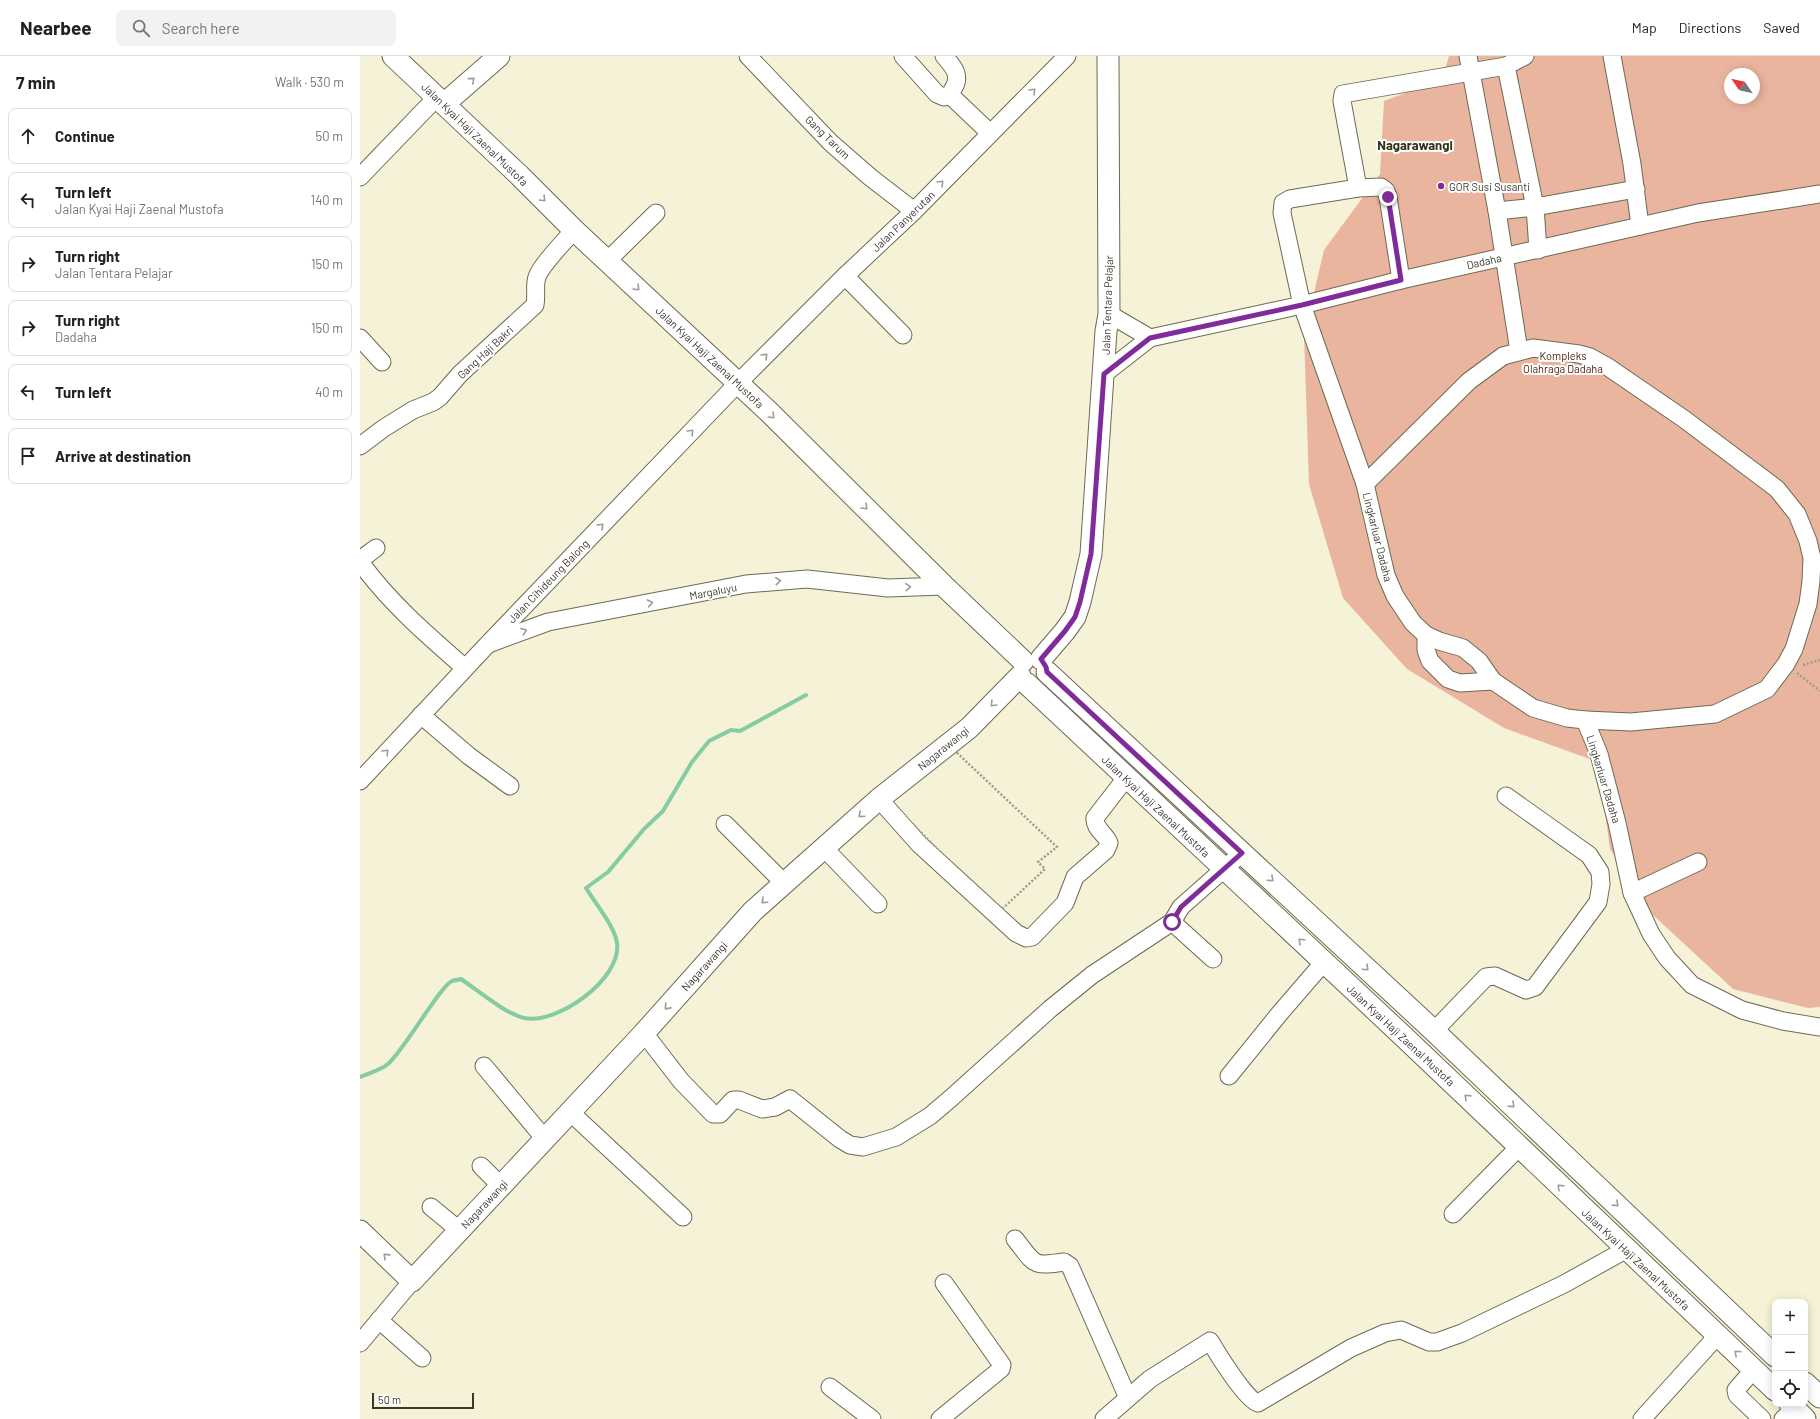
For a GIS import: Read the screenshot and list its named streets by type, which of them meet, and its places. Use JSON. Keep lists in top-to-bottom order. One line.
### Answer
{"streets":{"main road":["Jalan Kyai Haji Zaenal Mustofa","Jalan Tentara Pelajar","Nagarawangi"],"street":["Gang Tarum","Jalan Panyerutan","Dadaha","Gang Haji Bakri","Lingkarluar Dadaha","Jalan Cihideung Balong","Margaluyu"]},"crossings":[["Jalan Kyai Haji Zaenal Mustofa","Jalan Panyerutan"],["Jalan Kyai Haji Zaenal Mustofa","Jalan Tentara Pelajar"],["Jalan Kyai Haji Zaenal Mustofa","Gang Haji Bakri"],["Jalan Kyai Haji Zaenal Mustofa","Jalan Cihideung Balong"],["Jalan Kyai Haji Zaenal Mustofa","Margaluyu"],["Jalan Kyai Haji Zaenal Mustofa","Nagarawangi"],["Gang Tarum","Jalan Panyerutan"],["Jalan Panyerutan","Jalan Cihideung Balong"],["Dadaha","Jalan Tentara Pelajar"],["Dadaha","Lingkarluar Dadaha"],["Jalan Tentara Pelajar","Nagarawangi"],["Jalan Cihideung Balong","Margaluyu"]],"one_way":["Jalan Panyerutan","Jalan Cihideung Balong","Margaluyu","Nagarawangi"],"districts":["Nagarawangi"],"parks":["Kompleks Olahraga Dadaha"],"places":["GOR Susi Susanti"],"scale_bar":"50 m","north":"top left","page":{"header":"Nearbee","search":"Search here","nav":["Map","Directions","Saved"],"heading":["7 min","Walk · 530 m"],"list":[["Continue","50 m"],["Turn left","Jalan Kyai Haji Zaenal Mustofa","140 m"],["Turn right","Jalan Tentara Pelajar","150 m"],["Turn right","Dadaha","150 m"],["Turn left","40 m"],"Arrive at destination"],"map_buttons":["+","−"],"scale":"50 m"}}
